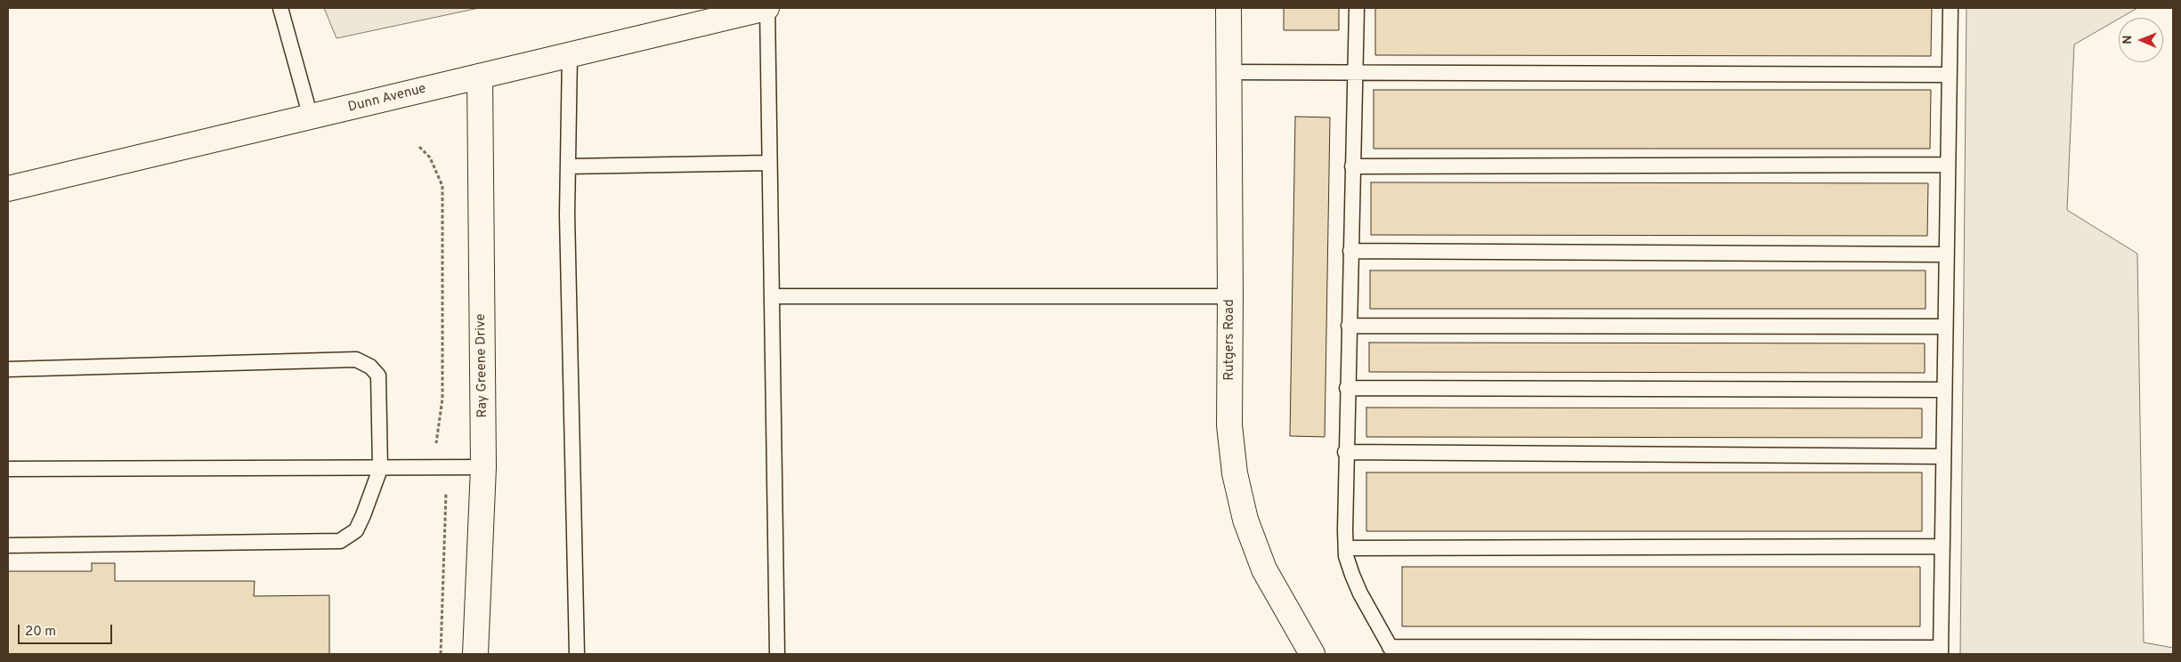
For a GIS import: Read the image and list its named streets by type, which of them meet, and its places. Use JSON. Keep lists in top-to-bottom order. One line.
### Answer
{"streets":{"street":["Dunn Avenue","Rutgers Road","Ray Greene Drive"]},"crossings":[["Dunn Avenue","Ray Greene Drive"]],"scale_bar":"20 m","north":"left"}
